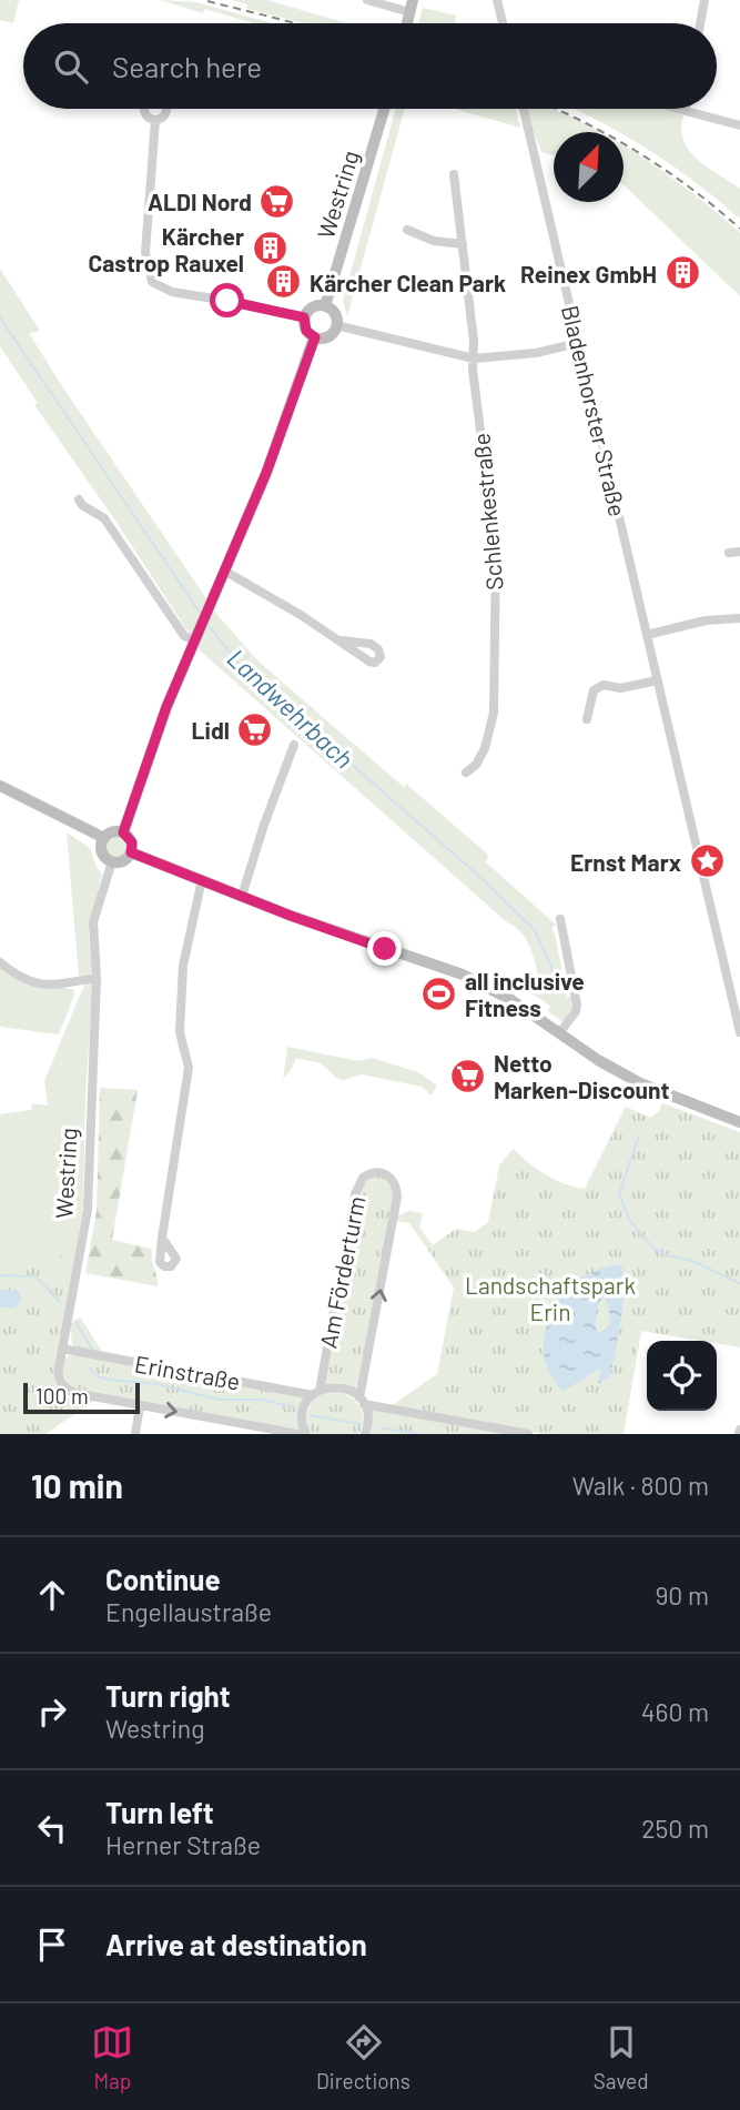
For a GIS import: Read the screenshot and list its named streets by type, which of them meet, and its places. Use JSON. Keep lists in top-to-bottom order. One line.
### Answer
{"streets":{"main road":["Westring"],"street":["Bladenhorster Straße","Schlenkestraße","Am Förderturm","Erinstraße"]},"crossings":[["Westring","Erinstraße"],["Am Förderturm","Erinstraße"]],"water":["Landwehrbach"],"parks":["Landschaftspark Erin"],"places":{"supermarket":["ALDI Nord","Lidl","Netto Marken-Discount"],"building":["Kärcher Castrop Rauxel","Reinex GmbH","Kärcher Clean Park"],"place":["Ernst Marx"],"sports":["all inclusive Fitness"]},"scale_bar":"100 m","north":"top right","page":{"search":"Search here","scale":"100 m","heading":["10 min","Walk · 800 m"],"list":[["Continue","Engellaustraße","90 m"],["Turn right","Westring","460 m"],["Turn left","Herner Straße","250 m"],"Arrive at destination"],"nav":["Map","Directions","Saved"]}}
